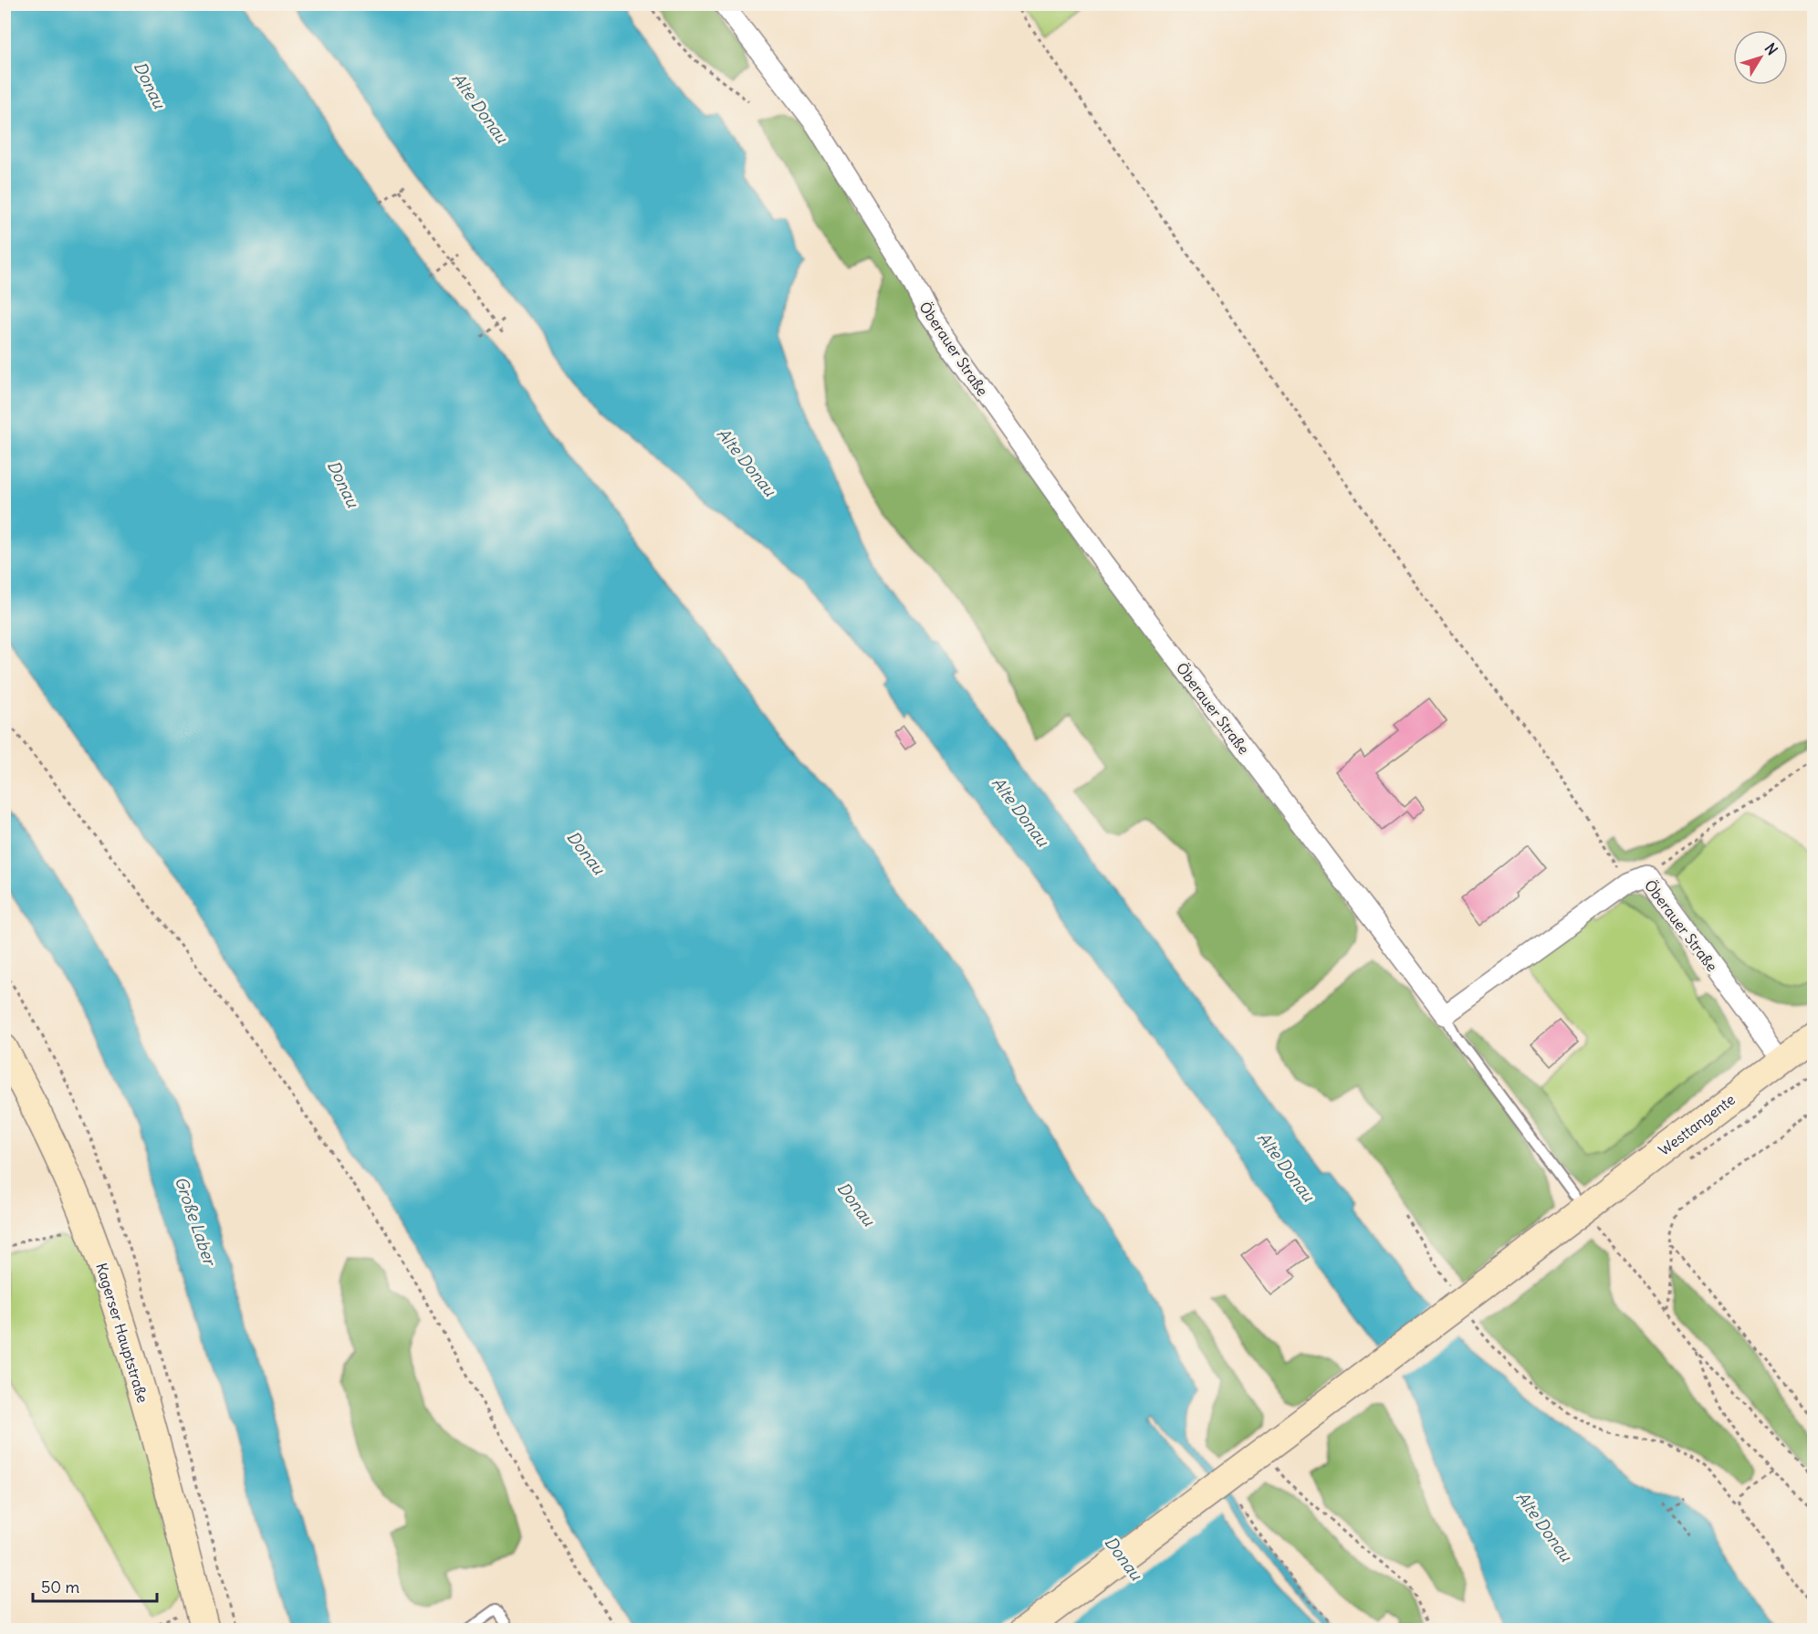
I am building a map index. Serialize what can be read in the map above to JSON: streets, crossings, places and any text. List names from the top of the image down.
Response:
{
  "streets": {
    "main road": ["Westtangente", "Kagerser Hauptstraße"],
    "street": ["Öberauer Straße"]
  },
  "crossings": [
    ["Öberauer Straße", "Westtangente"]
  ],
  "water": ["Donau", "Alte Donau", "Große Laber"],
  "scale_bar": "50 m",
  "north": "top right"
}
